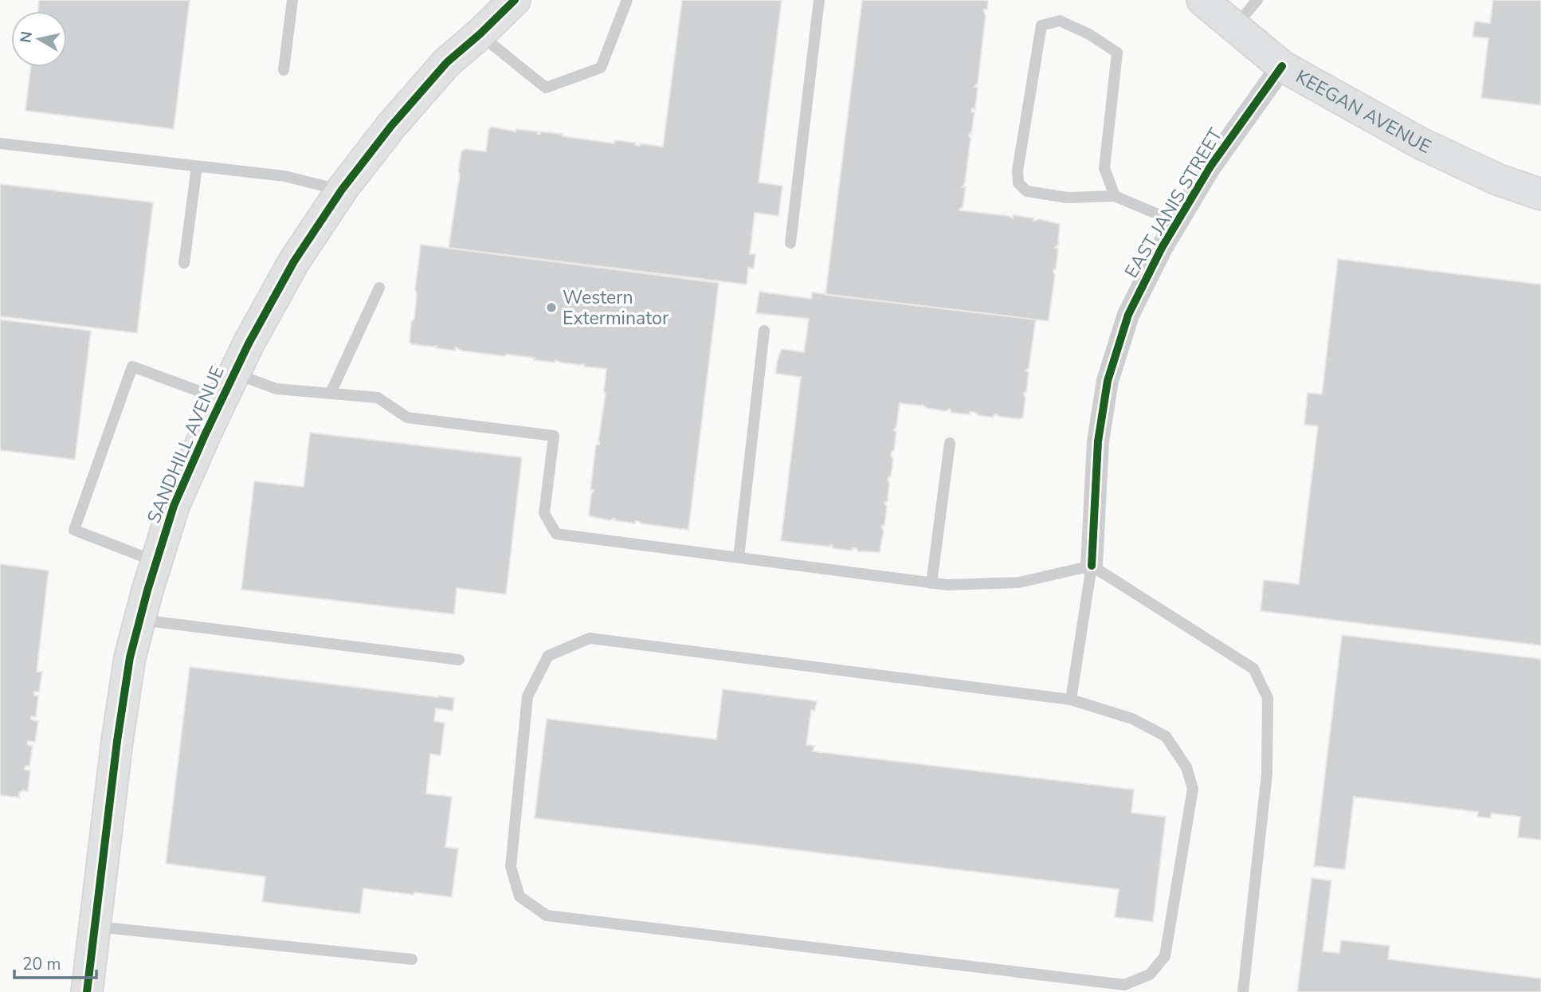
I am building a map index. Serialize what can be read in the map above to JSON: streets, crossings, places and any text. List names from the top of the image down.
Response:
{
  "streets": {
    "street": ["KEEGAN AVENUE", "EAST JANIS STREET", "SANDHILL AVENUE"]
  },
  "crossings": [
    ["KEEGAN AVENUE", "EAST JANIS STREET"]
  ],
  "places": ["Western Exterminator"],
  "scale_bar": "20 m",
  "north": "left"
}
